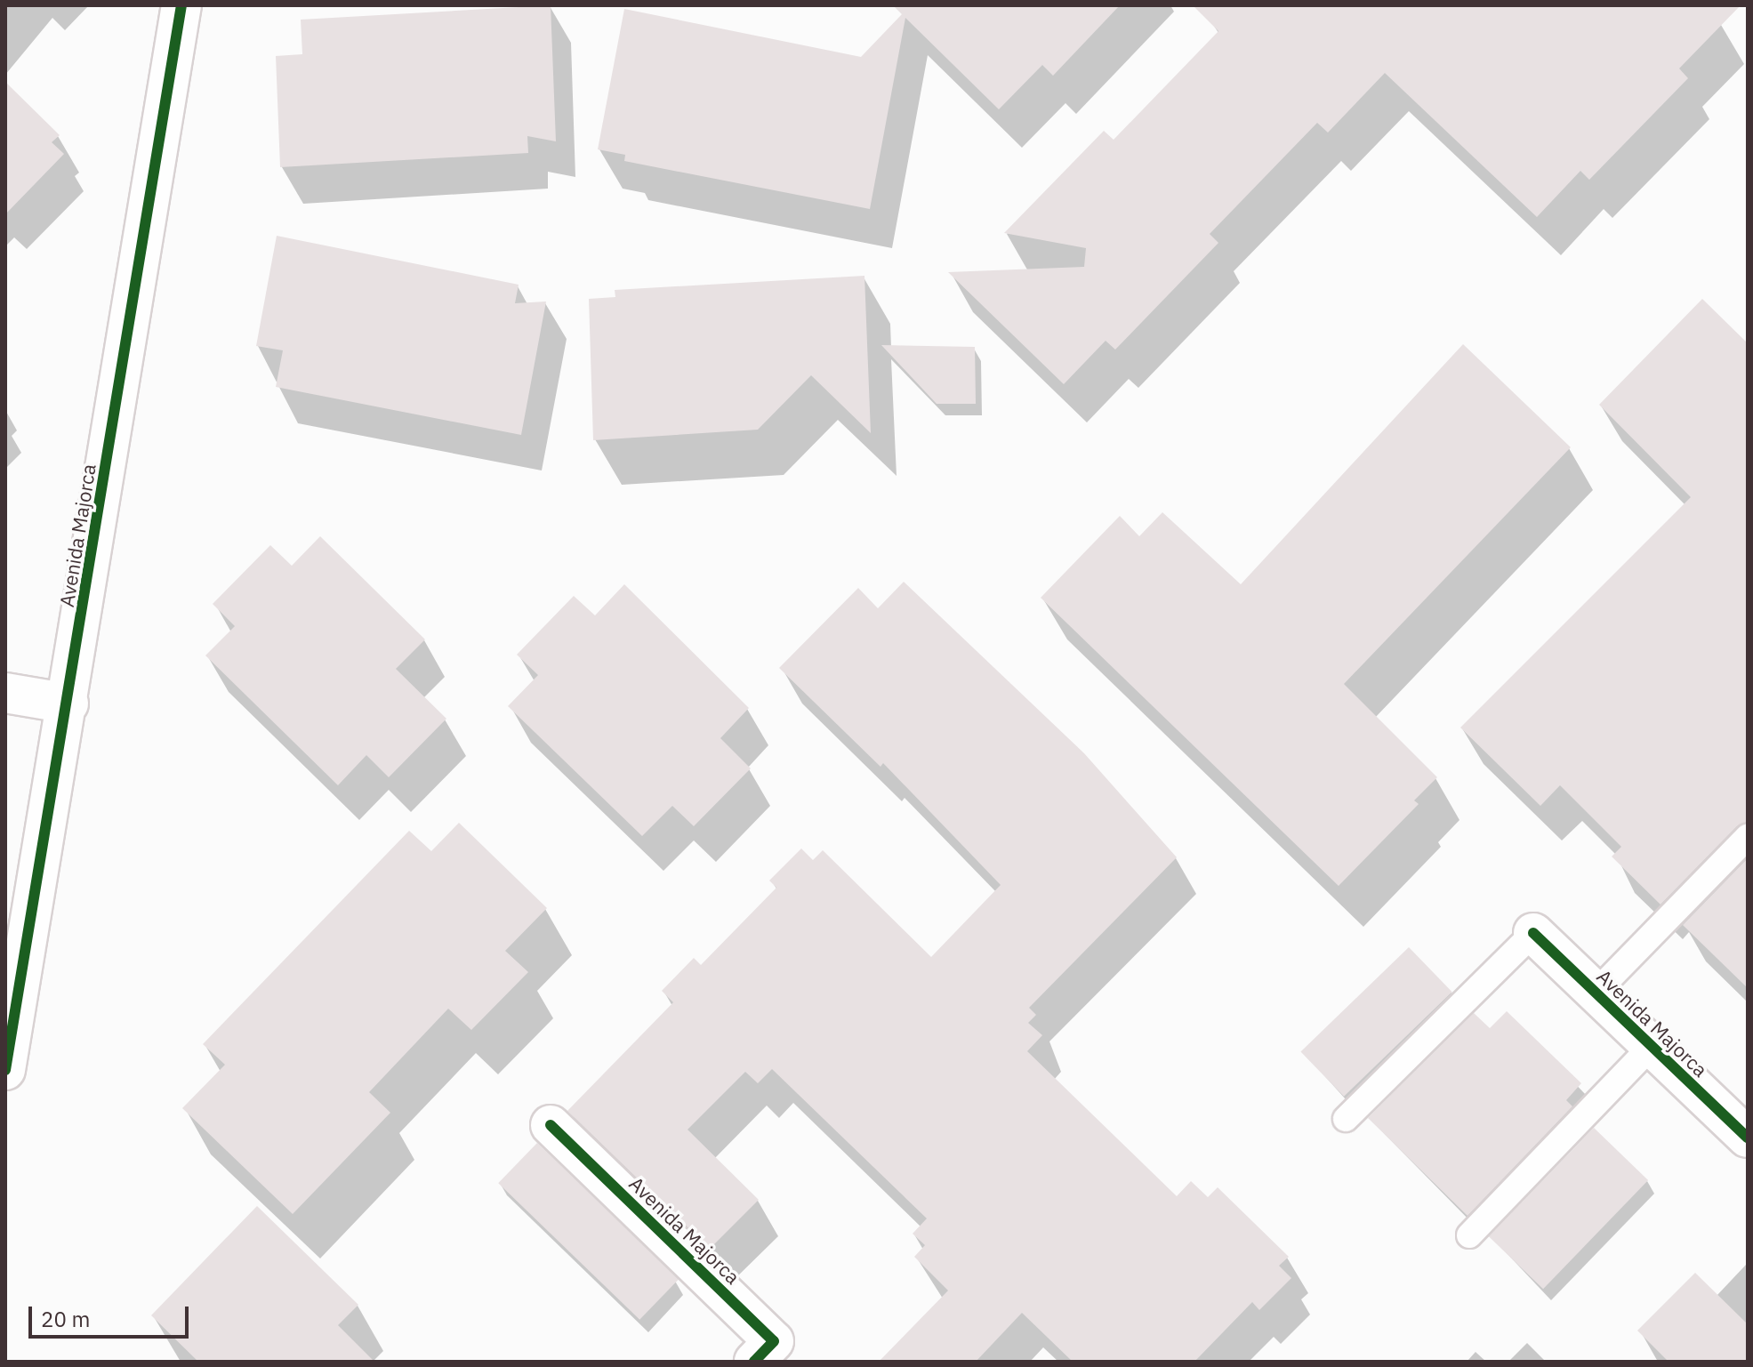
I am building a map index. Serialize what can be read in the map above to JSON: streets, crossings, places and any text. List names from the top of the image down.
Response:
{
  "streets": {
    "street": ["Avenida Majorca"]
  },
  "scale_bar": "20 m"
}
